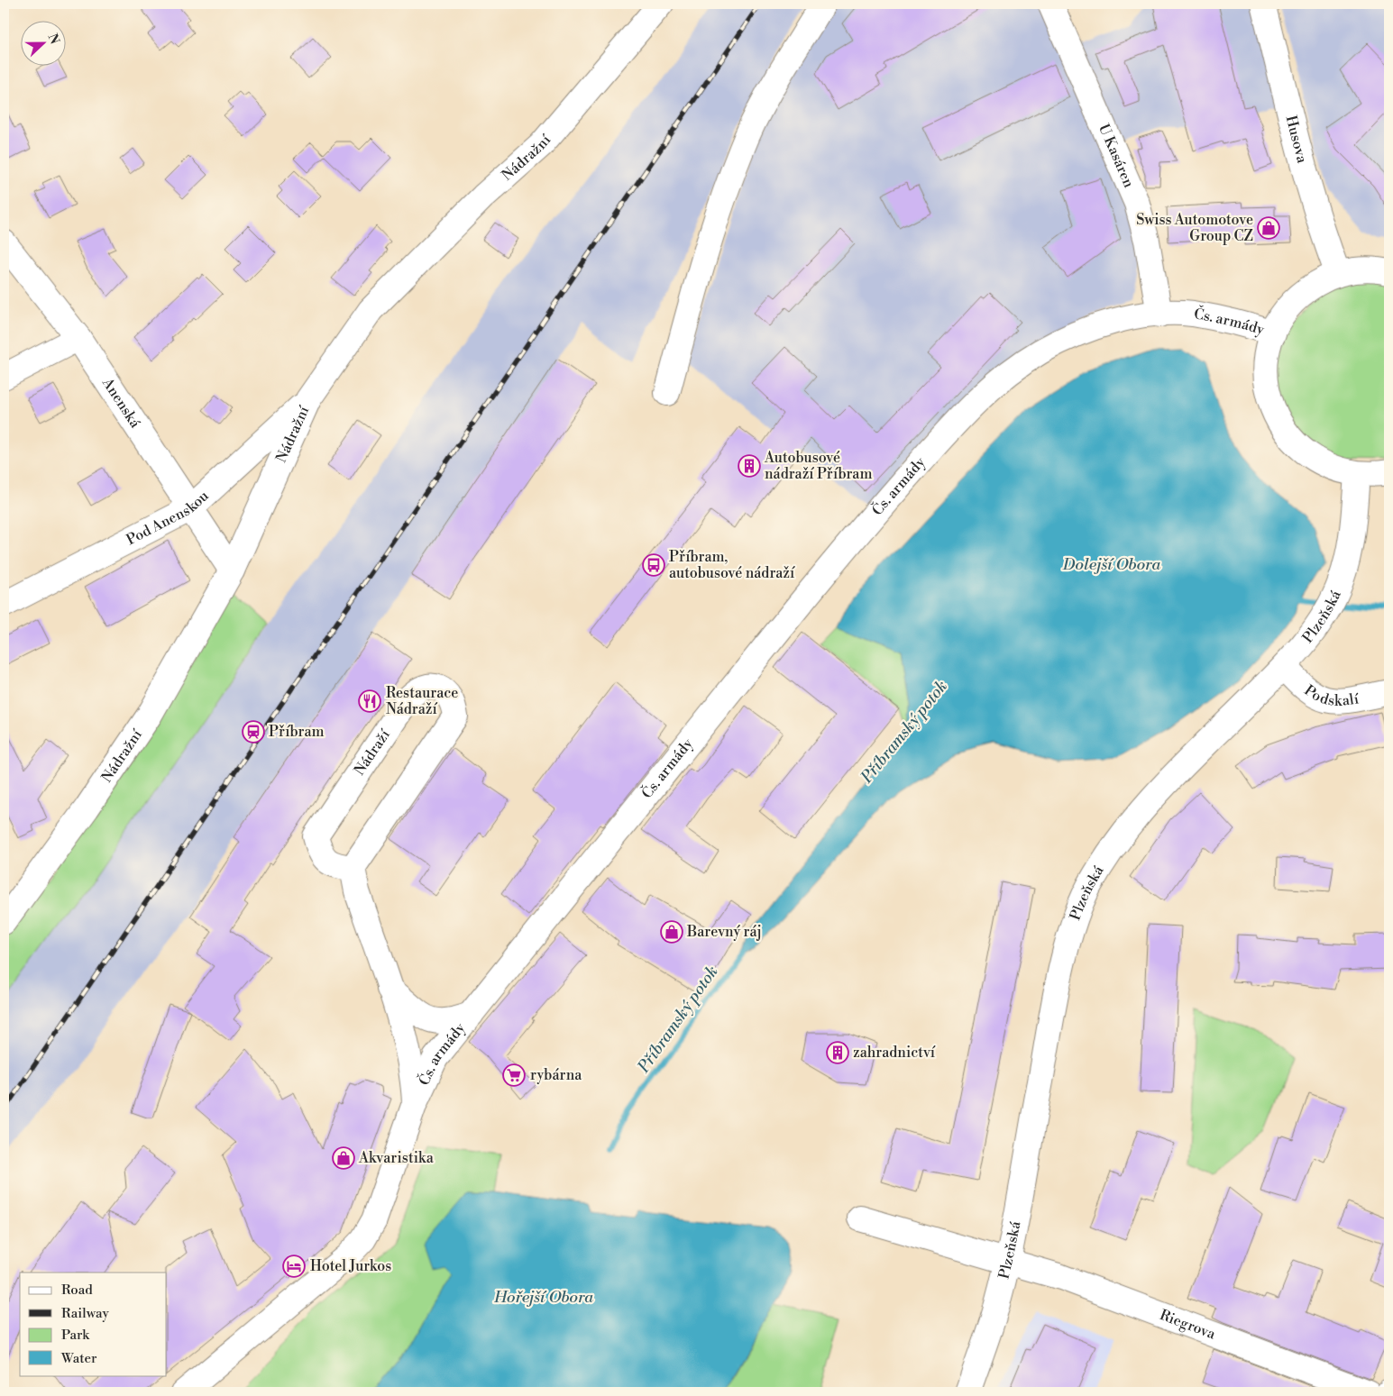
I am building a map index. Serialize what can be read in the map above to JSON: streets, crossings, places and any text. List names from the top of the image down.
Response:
{
  "streets": {
    "street": [
      "Husova",
      "U Kasáren",
      "Nádražní",
      "Čs. armády",
      "Anenská",
      "Pod Anenskou",
      "Plzeňská",
      "Podskalí",
      "Nádraží",
      "Riegrova"
    ]
  },
  "crossings": [
    ["U Kasáren", "Čs. armády"],
    ["Nádražní", "Anenská"],
    ["Nádražní", "Pod Anenskou"],
    ["Anenská", "Pod Anenskou"],
    ["Plzeňská", "Podskalí"],
    ["Plzeňská", "Riegrova"]
  ],
  "water": ["Dolejší Obora", "Příbramský potok", "Hořejší Obora"],
  "places": {
    "shop": ["Swiss Automotove Group CZ", "Barevný ráj", "Akvaristika"],
    "building": ["Autobusové nádraží Příbram", "zahradnictví"],
    "bus stop": ["Příbram, autobusové nádraží"],
    "restaurant": ["Restaurace Nádraží"],
    "station": ["Příbram"],
    "supermarket": ["rybárna"],
    "hotel": ["Hotel Jurkos"]
  },
  "legend": [
    "Road",
    "Railway",
    "Park",
    "Water"
  ],
  "north": "right"
}
